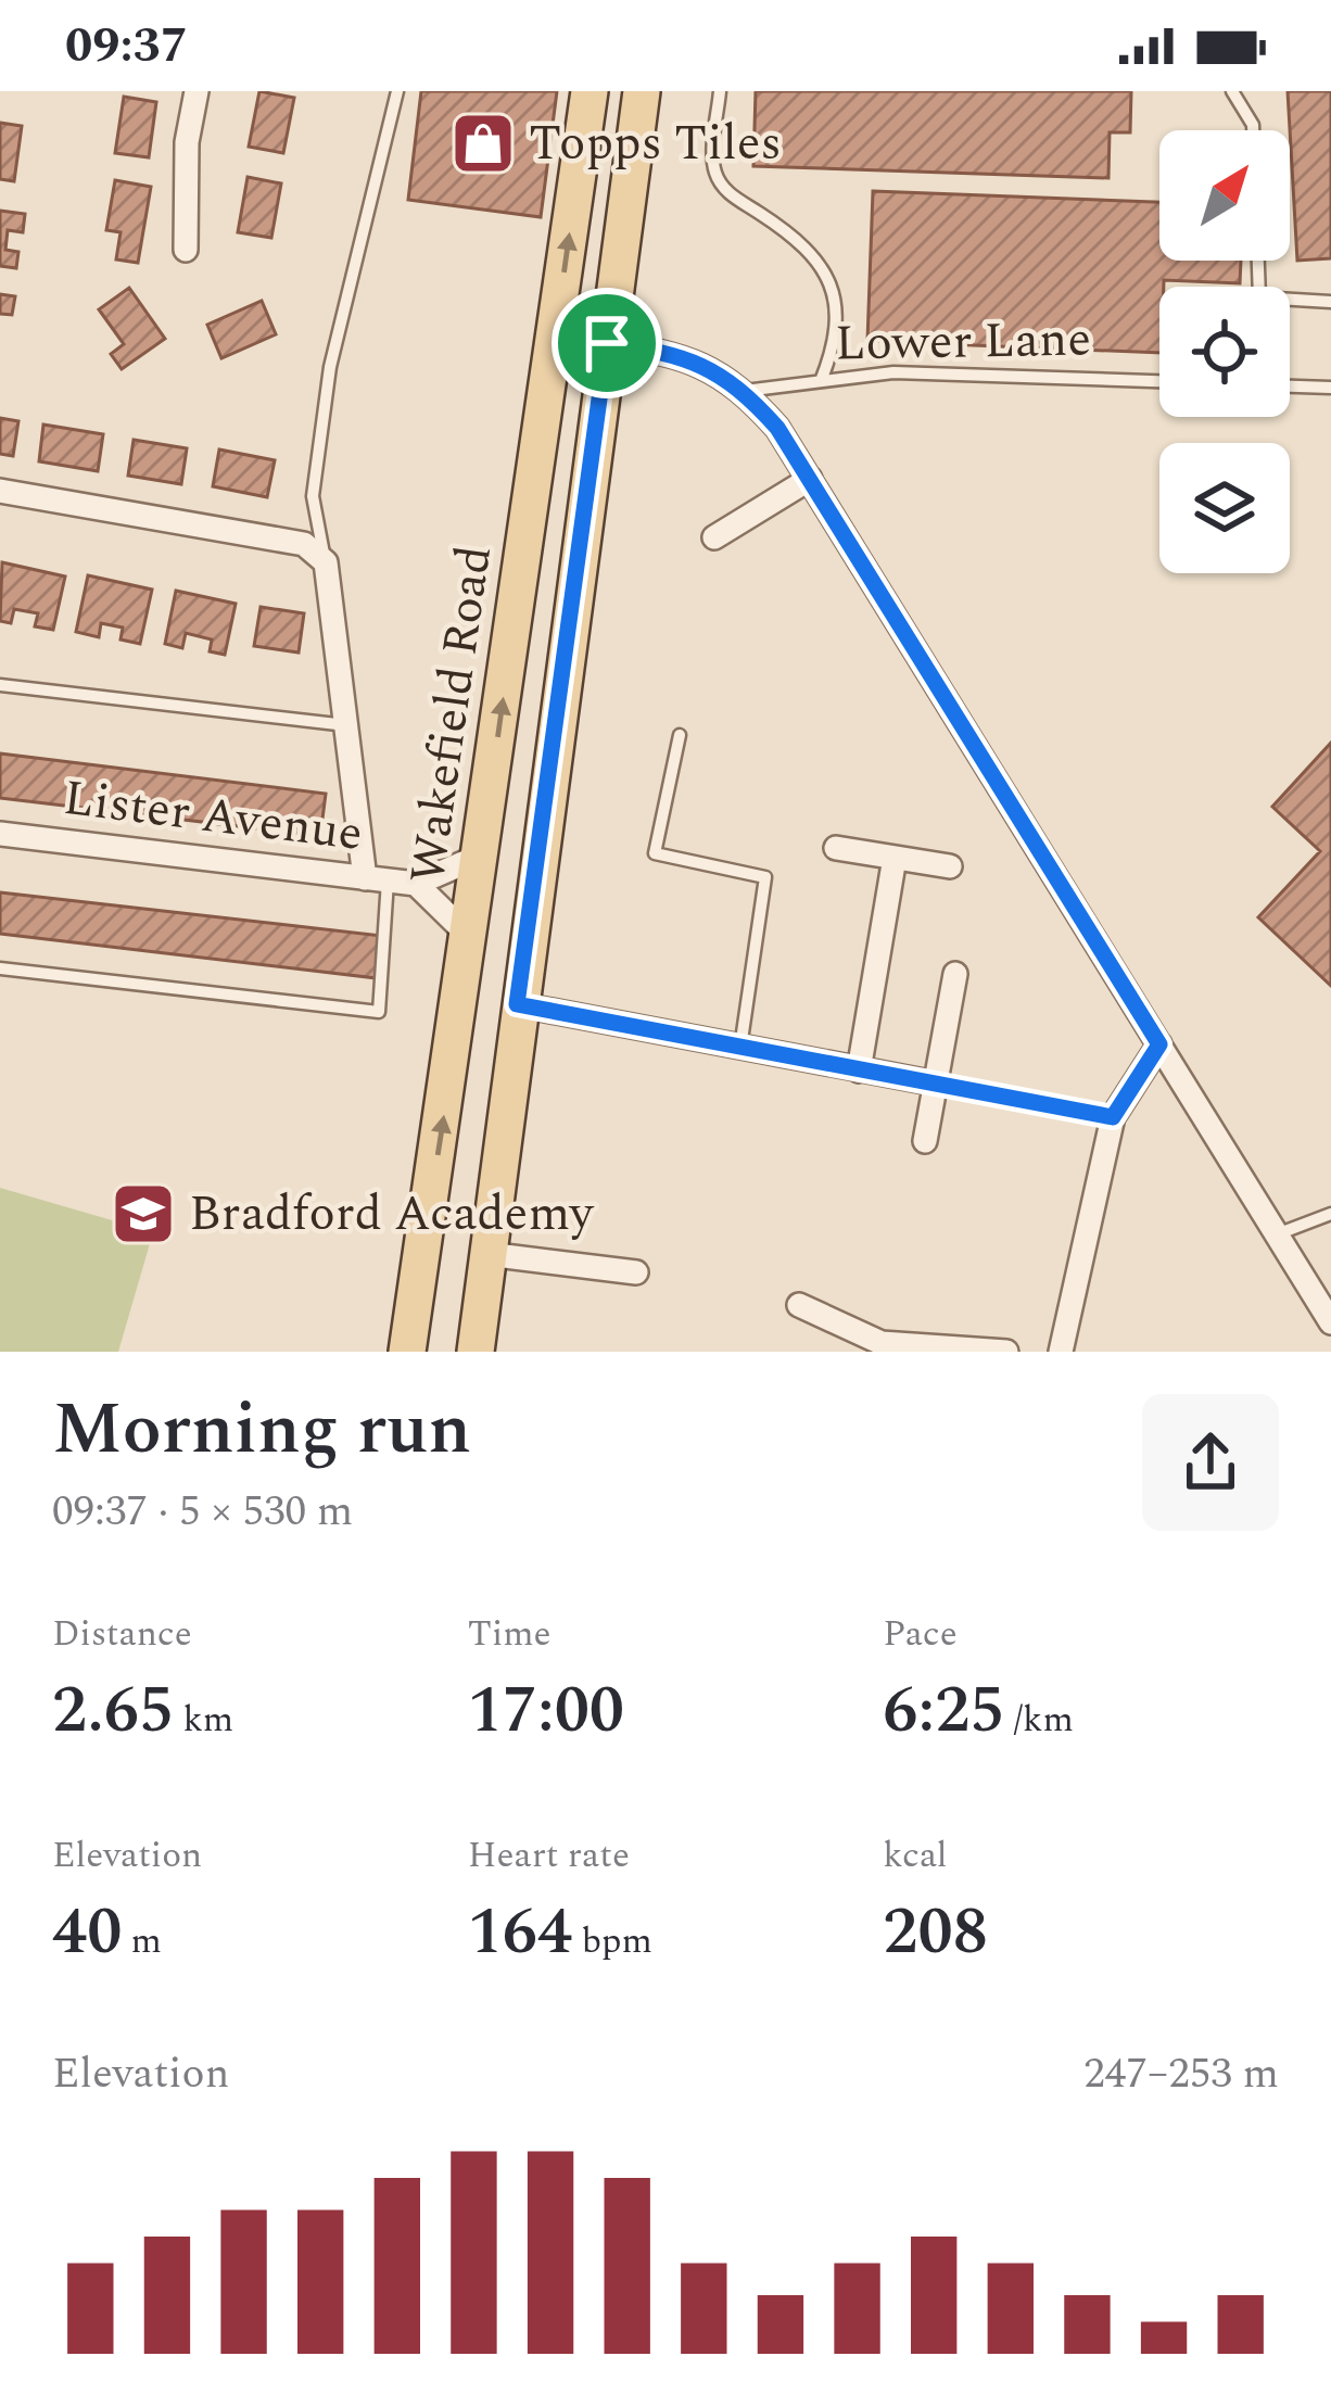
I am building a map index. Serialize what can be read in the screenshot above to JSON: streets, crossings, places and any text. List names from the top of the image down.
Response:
{
  "streets": {
    "main road": ["Wakefield Road"],
    "street": ["Lister Avenue"],
    "lane": ["Lower Lane"]
  },
  "crossings": [
    ["Wakefield Road", "Lister Avenue"]
  ],
  "places": {
    "shop": ["Topps Tiles"],
    "school or university": ["Bradford Academy"]
  },
  "north": "top right",
  "page": {
    "status": "09:37",
    "heading": ["Morning run", "09:37 · 5 × 530 m"],
    "stats": [
      ["Distance", "2.65 km"],
      ["Time", "17:00"],
      ["Pace", "6:25 /km"],
      ["Elevation", "40 m"],
      ["Heart rate", "164 bpm"],
      ["kcal", "208"]
    ],
    "chart": ["Elevation", "247–253 m"]
  }
}
